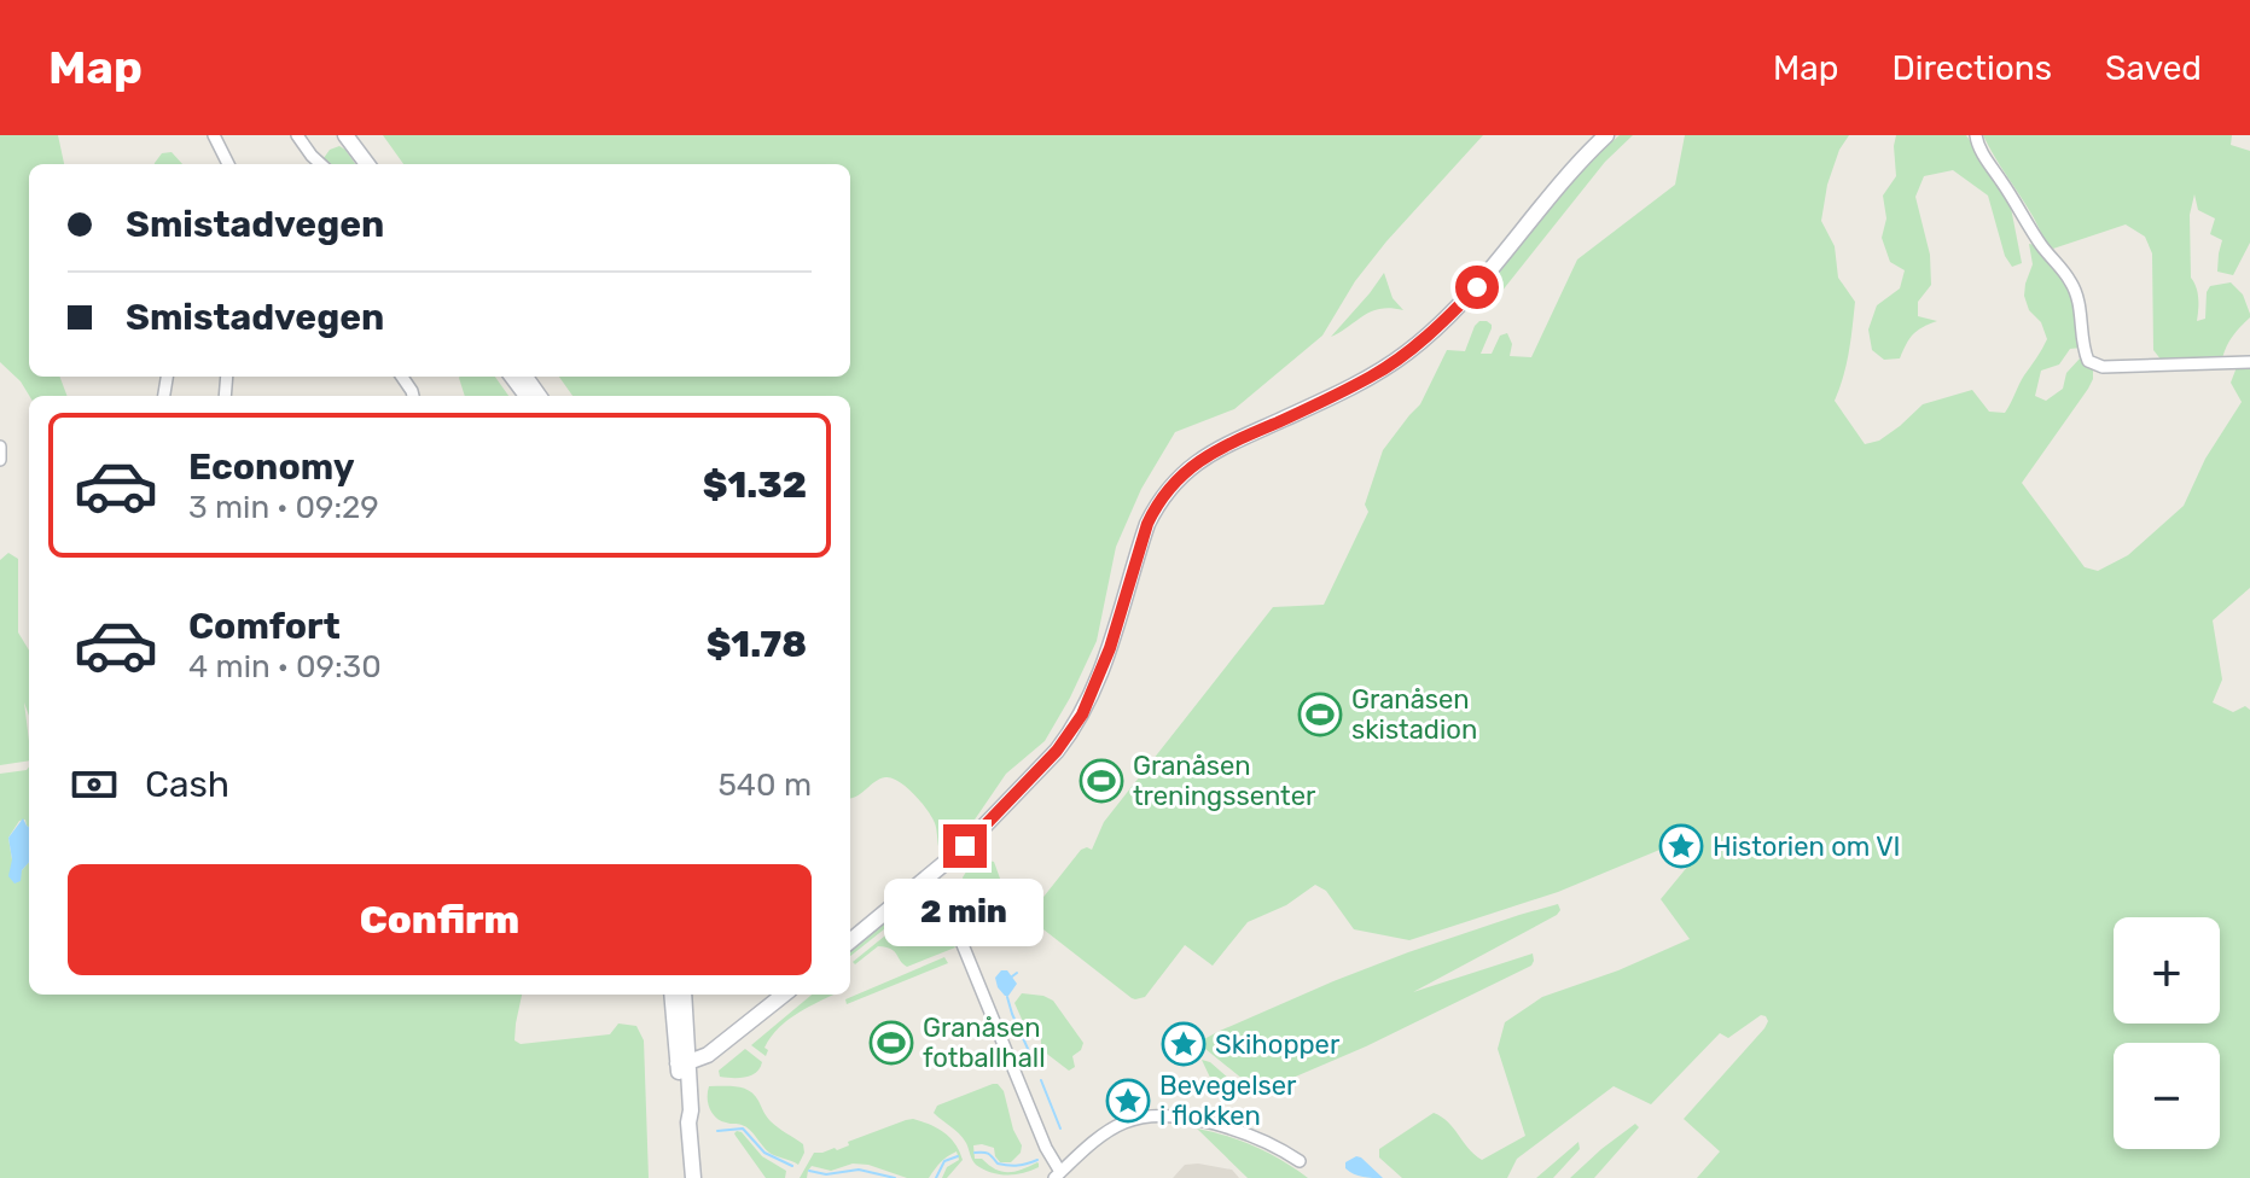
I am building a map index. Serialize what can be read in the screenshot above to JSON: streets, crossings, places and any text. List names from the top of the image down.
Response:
{
  "places": {
    "sports": ["Granåsen skistadion", "Granåsen treningssenter", "Granåsen fotballhall"],
    "place": ["Historien om VI", "Skihopper", "Bevegelser i flokken"]
  },
  "page": {
    "header": "Map",
    "nav": ["Map", "Directions", "Saved"],
    "banner": ["Smistadvegen", "Smistadvegen"],
    "list": [
      {
        "name": "Economy",
        "note": "3 min · 09:29",
        "value": "$1.32"
      },
      {
        "name": "Comfort",
        "note": "4 min · 09:30",
        "value": "$1.78"
      }
    ],
    "pay": ["Cash", "540 m"],
    "buttons": "Confirm",
    "bubble": "2 min",
    "map_buttons": ["+", "−"]
  }
}
